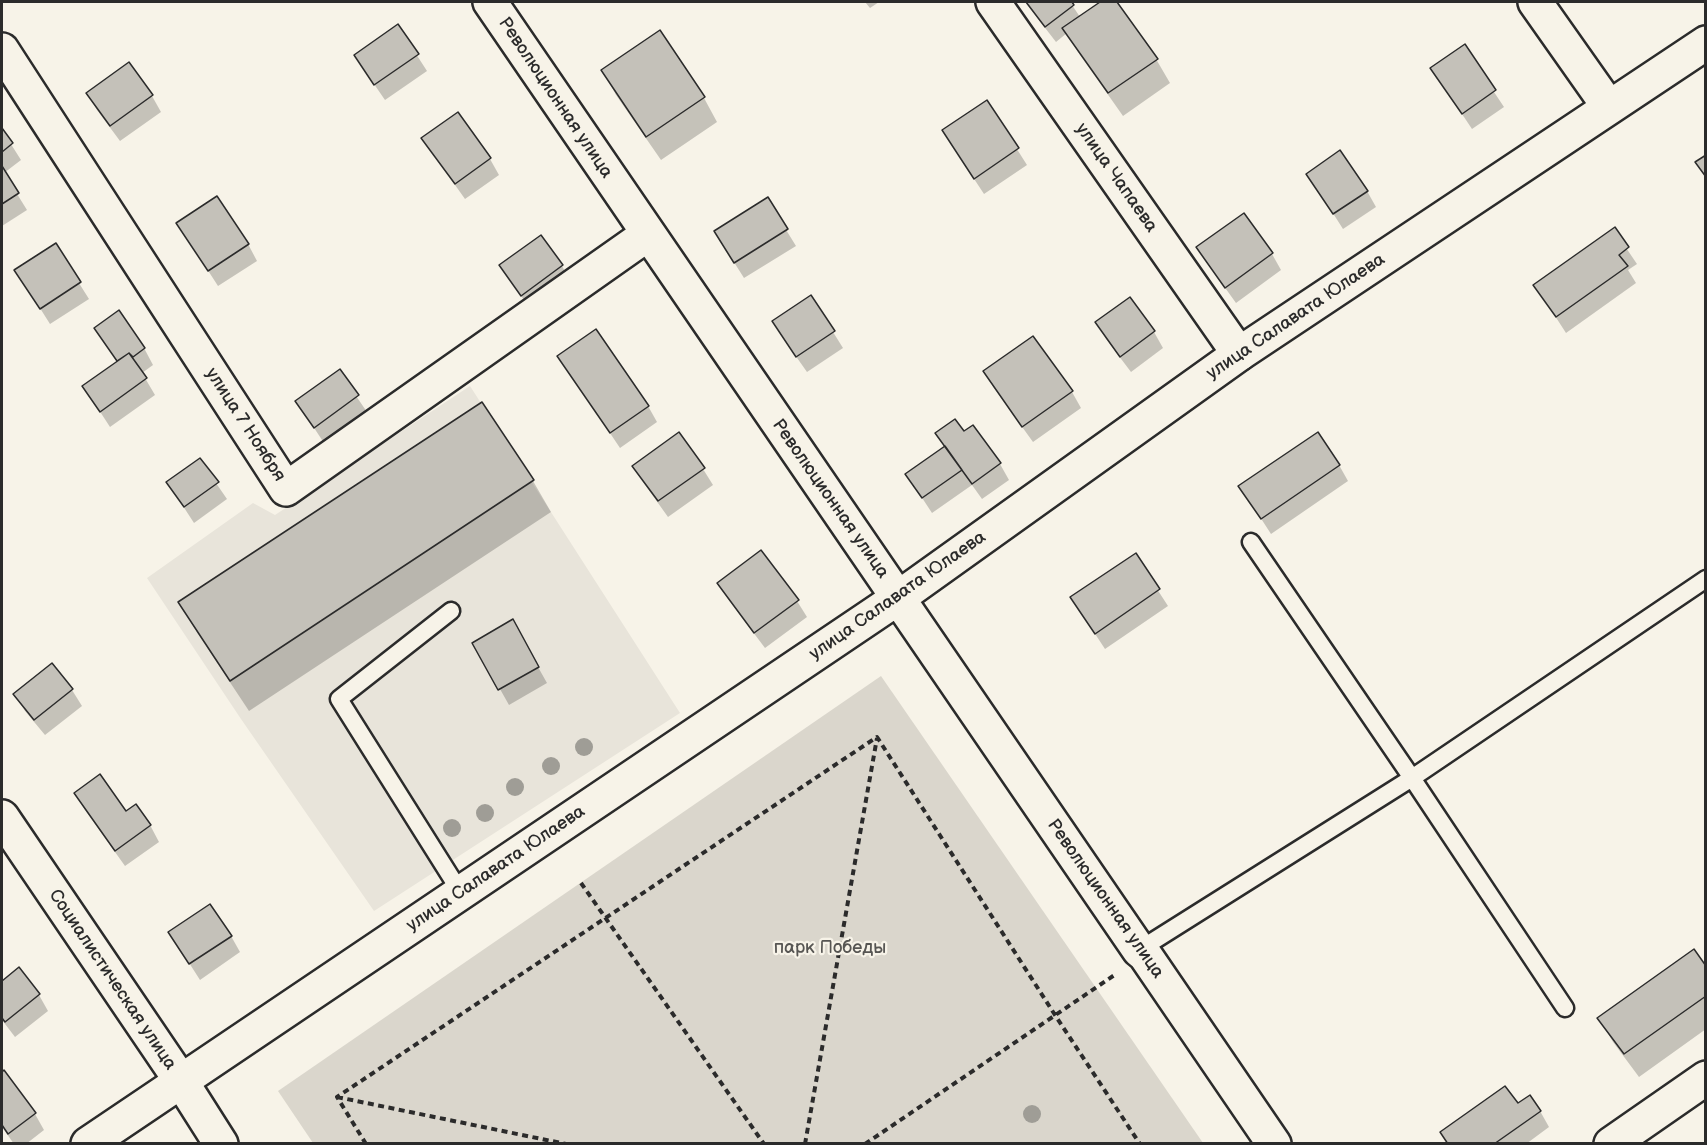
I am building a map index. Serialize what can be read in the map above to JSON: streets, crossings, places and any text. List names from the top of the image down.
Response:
{
  "streets": {
    "street": [
      "Революционная улица",
      "улица Чапаева",
      "улица Салавата Юлаева",
      "улица 7 Ноября",
      "Социалистическая улица"
    ]
  },
  "crossings": [
    ["Революционная улица", "улица Салавата Юлаева"],
    ["Революционная улица", "улица 7 Ноября"],
    ["улица Чапаева", "улица Салавата Юлаева"],
    ["улица Салавата Юлаева", "Социалистическая улица"]
  ],
  "parks": ["парк Победы"]
}
